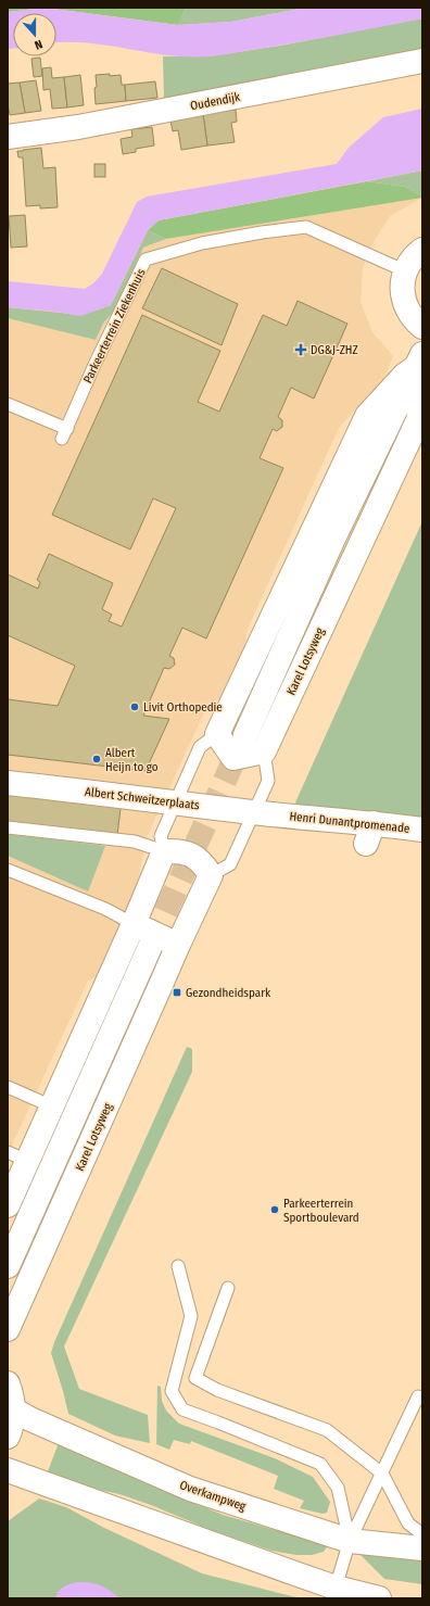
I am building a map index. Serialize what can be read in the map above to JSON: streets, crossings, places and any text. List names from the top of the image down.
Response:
{
  "streets": {
    "street": [
      "Oudendijk",
      "Karel Lotsyweg",
      "Albert Schweitzerplaats",
      "Henri Dunantpromenade",
      "Overkampweg"
    ],
    "lane": ["Parkeerterrein Ziekenhuis"]
  },
  "crossings": [
    ["Albert Schweitzerplaats", "Henri Dunantpromenade"]
  ],
  "places": {
    "health": ["DG&J-ZHZ"],
    "other": ["Livit Orthopedie", "Albert Heijn to go", "Parkeerterrein Sportboulevard"],
    "transit": ["Gezondheidspark"]
  },
  "north": "bottom"
}
